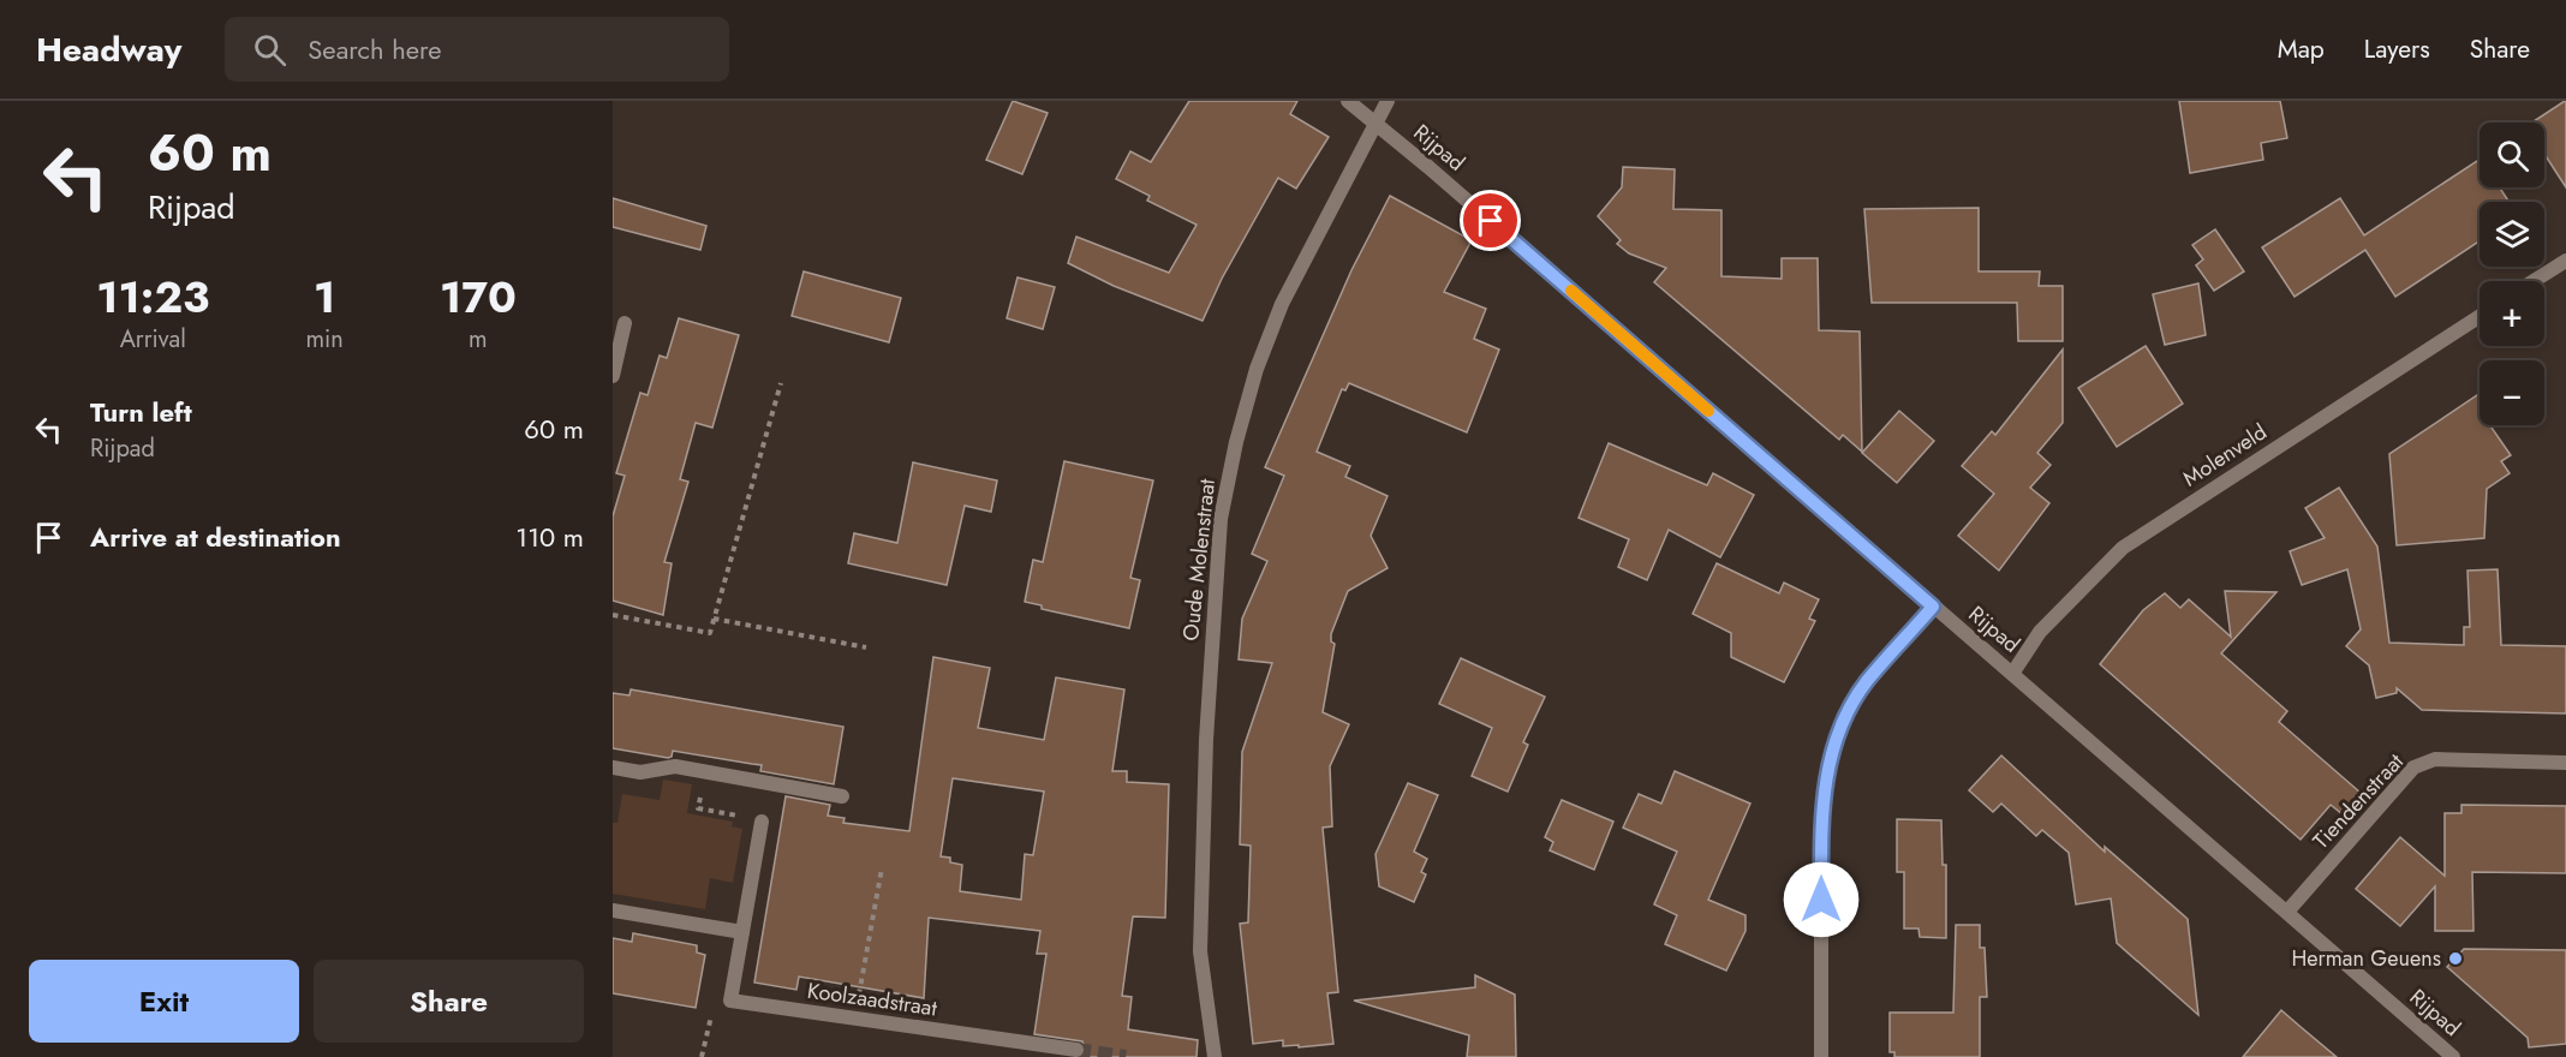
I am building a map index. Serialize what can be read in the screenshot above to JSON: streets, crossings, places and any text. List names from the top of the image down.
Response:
{
  "streets": {
    "street": [
      "Rijpad",
      "Molenveld",
      "Oude Molenstraat",
      "Tiendenstraat",
      "Koolzaadstraat"
    ]
  },
  "crossings": [
    ["Rijpad", "Molenveld"],
    ["Rijpad", "Oude Molenstraat"],
    ["Rijpad", "Tiendenstraat"]
  ],
  "places": ["Herman Geuens"],
  "page": {
    "header": "Headway",
    "search": "Search here",
    "nav": ["Map", "Layers", "Share"],
    "turn": ["60 m", "Rijpad"],
    "map_buttons": ["+", "−"],
    "eta": [
      "11:23",
      "Arrival",
      "1",
      "min",
      "170",
      "m"
    ],
    "list": [
      {
        "name": "Turn left",
        "note": "Rijpad",
        "value": "60 m"
      },
      {
        "name": "Arrive at destination",
        "value": "110 m"
      }
    ],
    "buttons": ["Exit", "Share"]
  }
}
